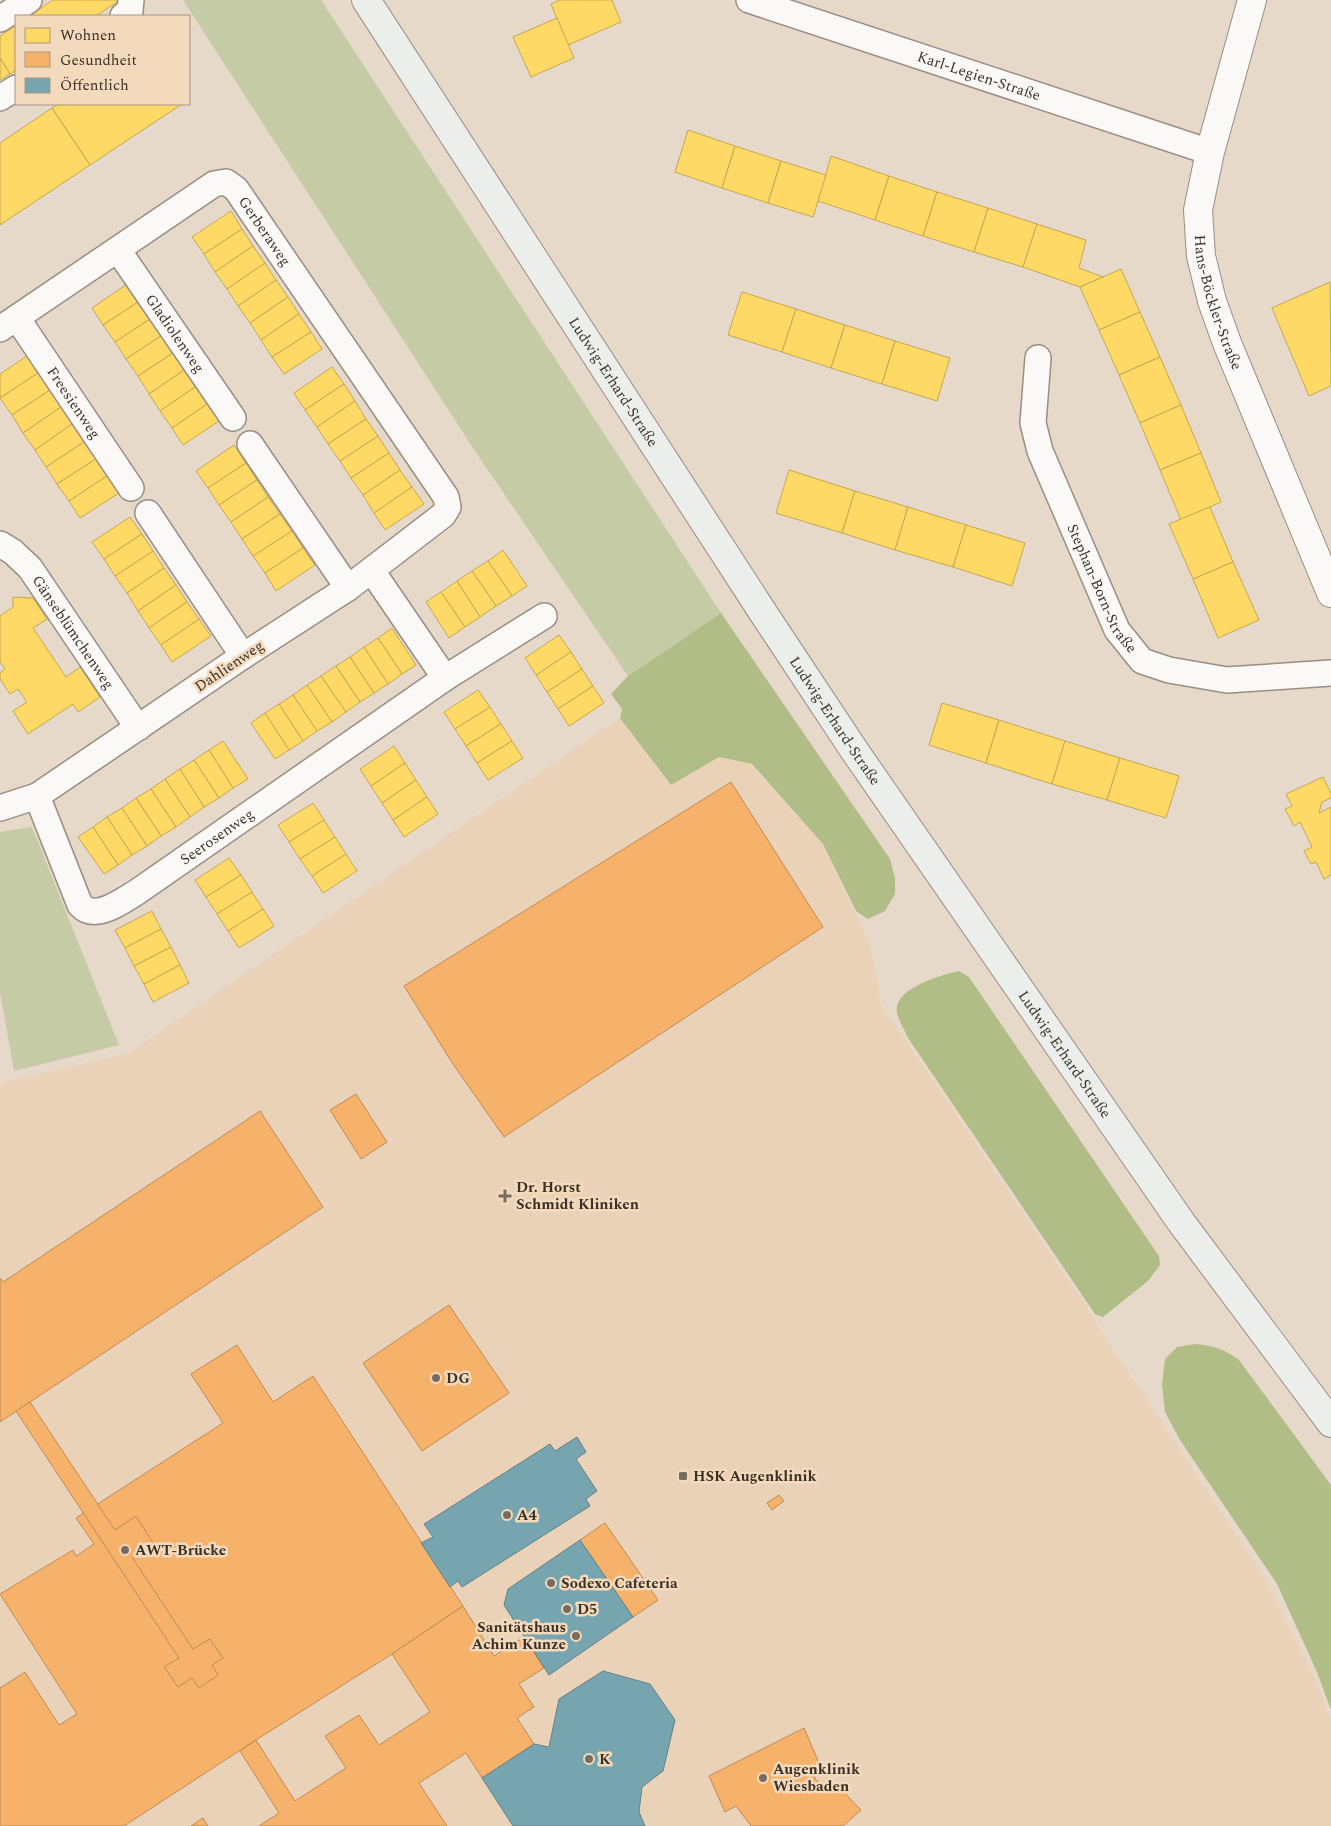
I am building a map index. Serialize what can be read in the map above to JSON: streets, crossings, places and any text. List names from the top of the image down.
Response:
{
  "streets": {
    "main road": ["Ludwig-Erhard-Straße"],
    "street": [
      "Karl-Legien-Straße",
      "Gerberaweg",
      "Hans-Böckler-Straße",
      "Gladiolenweg",
      "Freesienweg",
      "Stephan-Born-Straße",
      "Gänseblümchenweg",
      "Dahlienweg",
      "Seerosenweg"
    ]
  },
  "crossings": [
    ["Karl-Legien-Straße", "Hans-Böckler-Straße"],
    ["Gerberaweg", "Gladiolenweg"],
    ["Gerberaweg", "Freesienweg"],
    ["Gerberaweg", "Dahlienweg"],
    ["Gänseblümchenweg", "Dahlienweg"],
    ["Dahlienweg", "Seerosenweg"]
  ],
  "places": {
    "health": ["Dr. Horst Schmidt Kliniken"],
    "other": [
      "DG",
      "A4",
      "AWT-Brücke",
      "Sodexo Cafeteria",
      "D5",
      "Sanitätshaus Achim Kunze",
      "K",
      "Augenklinik Wiesbaden"
    ],
    "transit": ["HSK Augenklinik"]
  },
  "legend": ["Wohnen", "Gesundheit", "Öffentlich"]
}
